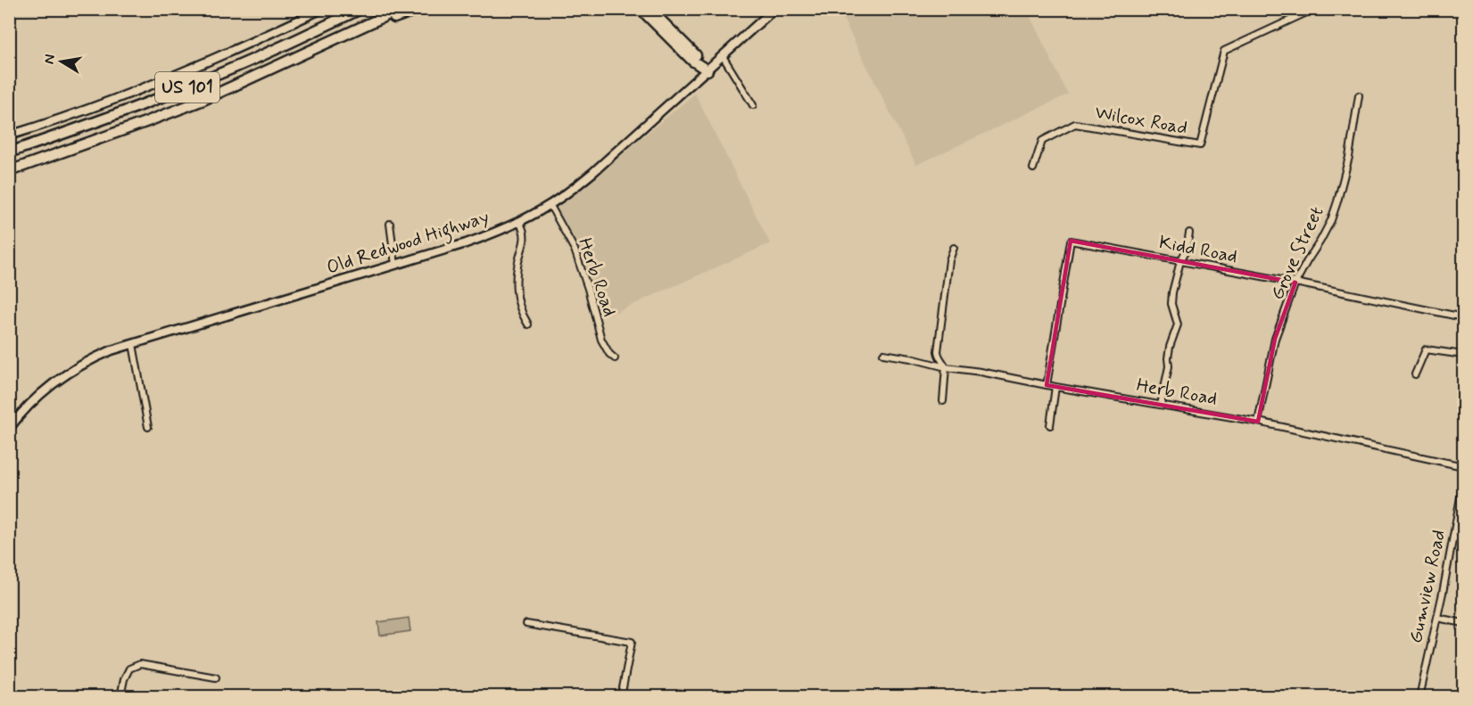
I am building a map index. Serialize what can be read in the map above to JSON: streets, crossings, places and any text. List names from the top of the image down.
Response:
{
  "streets": {
    "highway": ["US 101"],
    "main road": ["Old Redwood Highway"],
    "street": [
      "Wilcox Road",
      "Kidd Road",
      "Grove Street",
      "Herb Road",
      "Gumview Road"
    ]
  },
  "crossings": [
    ["Old Redwood Highway", "Herb Road"],
    ["Kidd Road", "Grove Street"],
    ["Kidd Road", "Herb Road"],
    ["Grove Street", "Herb Road"]
  ],
  "north": "left"
}
